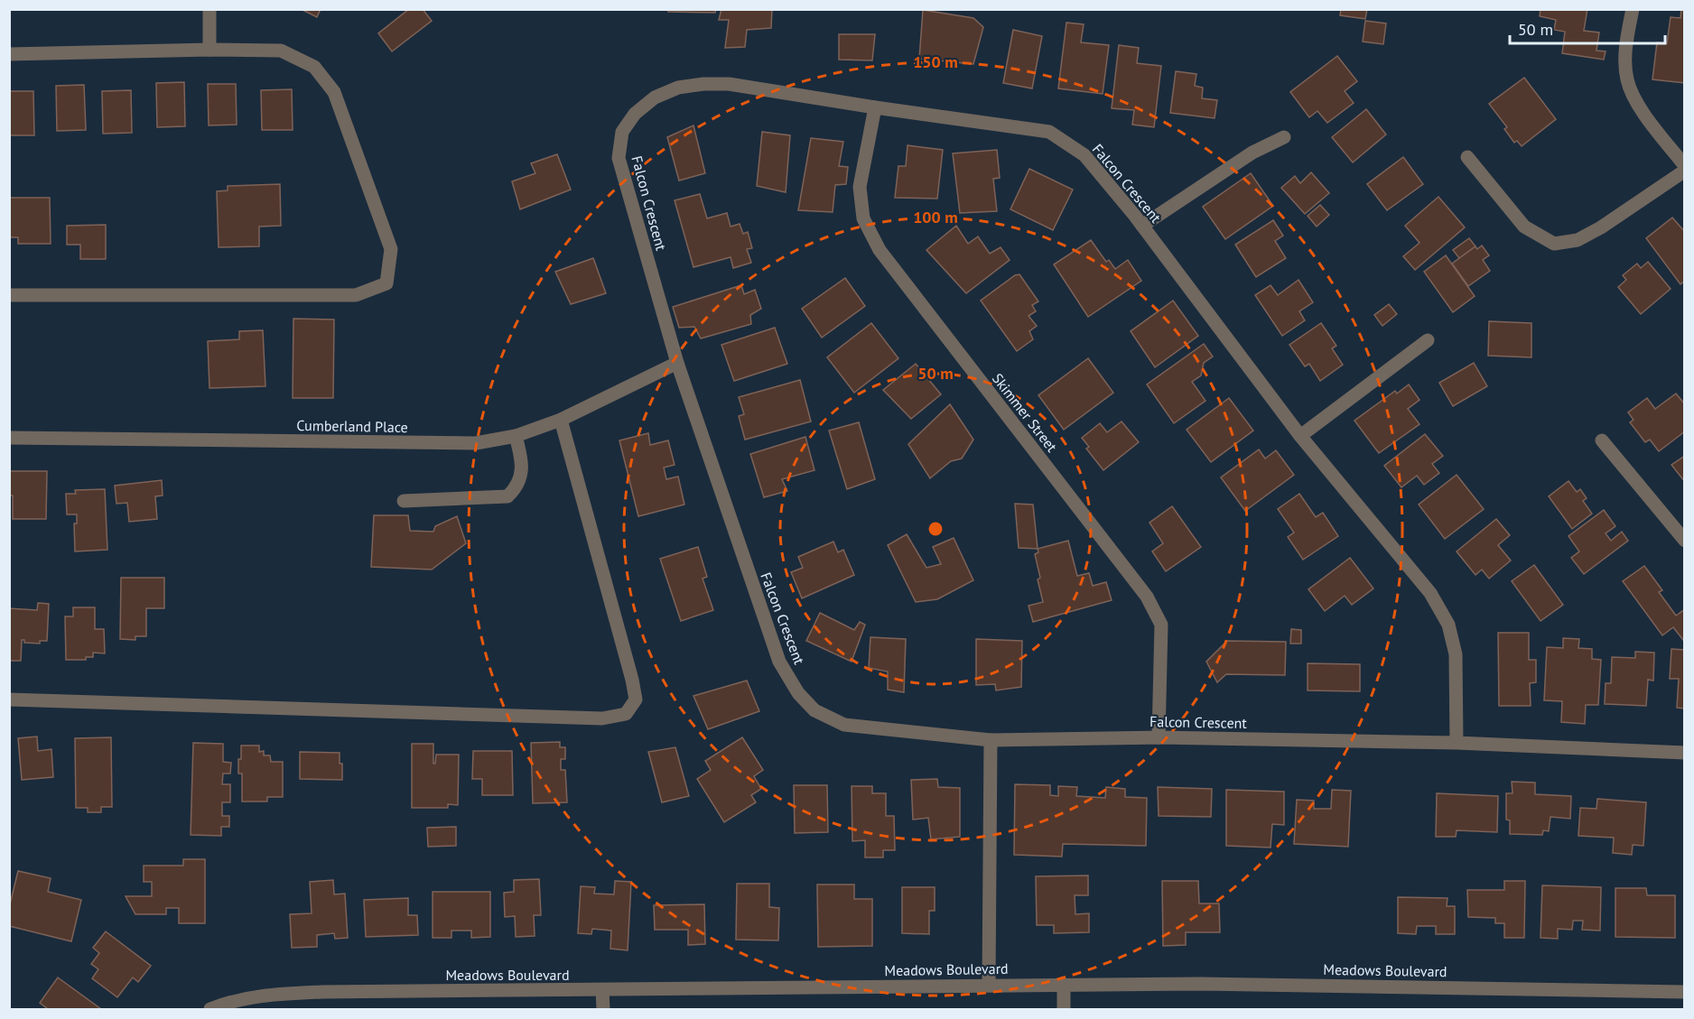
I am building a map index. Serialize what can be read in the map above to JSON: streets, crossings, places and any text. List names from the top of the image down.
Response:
{
  "streets": {
    "street": [
      "Falcon Crescent",
      "Skimmer Street",
      "Cumberland Place",
      "Meadows Boulevard"
    ]
  },
  "crossings": [
    ["Falcon Crescent", "Skimmer Street"],
    ["Falcon Crescent", "Cumberland Place"]
  ],
  "scale_bar": "50 m",
  "rings": ["150 m", "100 m", "50 m"]
}
